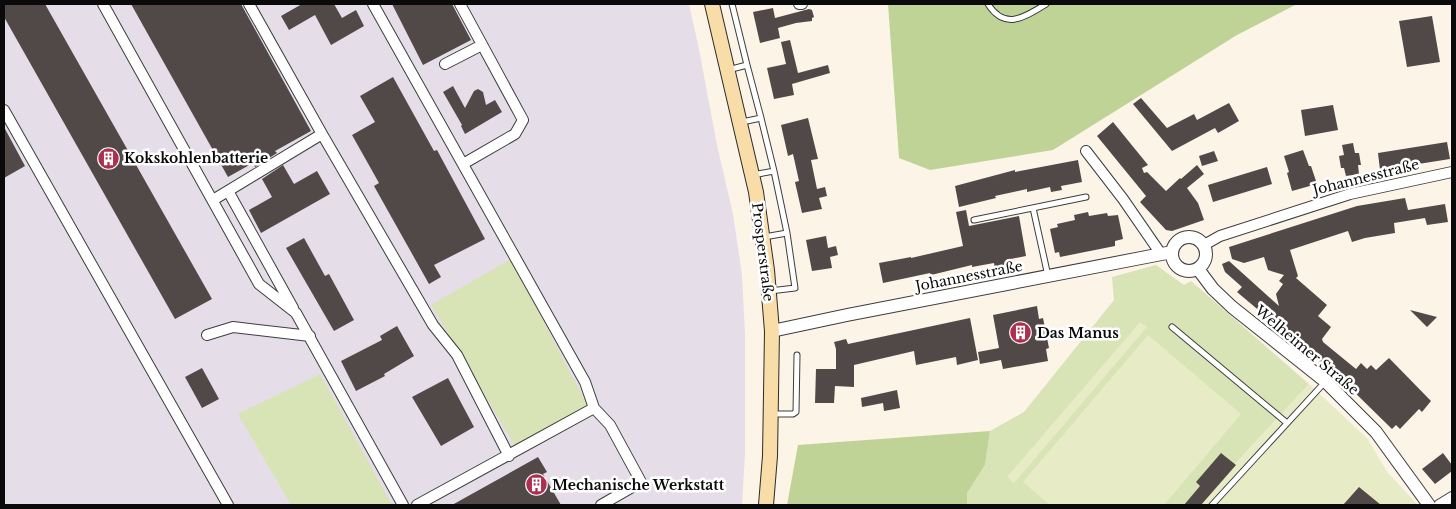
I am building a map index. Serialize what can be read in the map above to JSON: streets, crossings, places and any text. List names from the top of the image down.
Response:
{
  "streets": {
    "main road": ["Prosperstraße"],
    "street": ["Johannesstraße", "Welheimer Straße"]
  },
  "crossings": [
    ["Johannesstraße", "Prosperstraße"],
    ["Johannesstraße", "Welheimer Straße"]
  ],
  "places": {
    "building": ["Kokskohlenbatterie", "Das Manus", "Mechanische Werkstatt"]
  }
}
